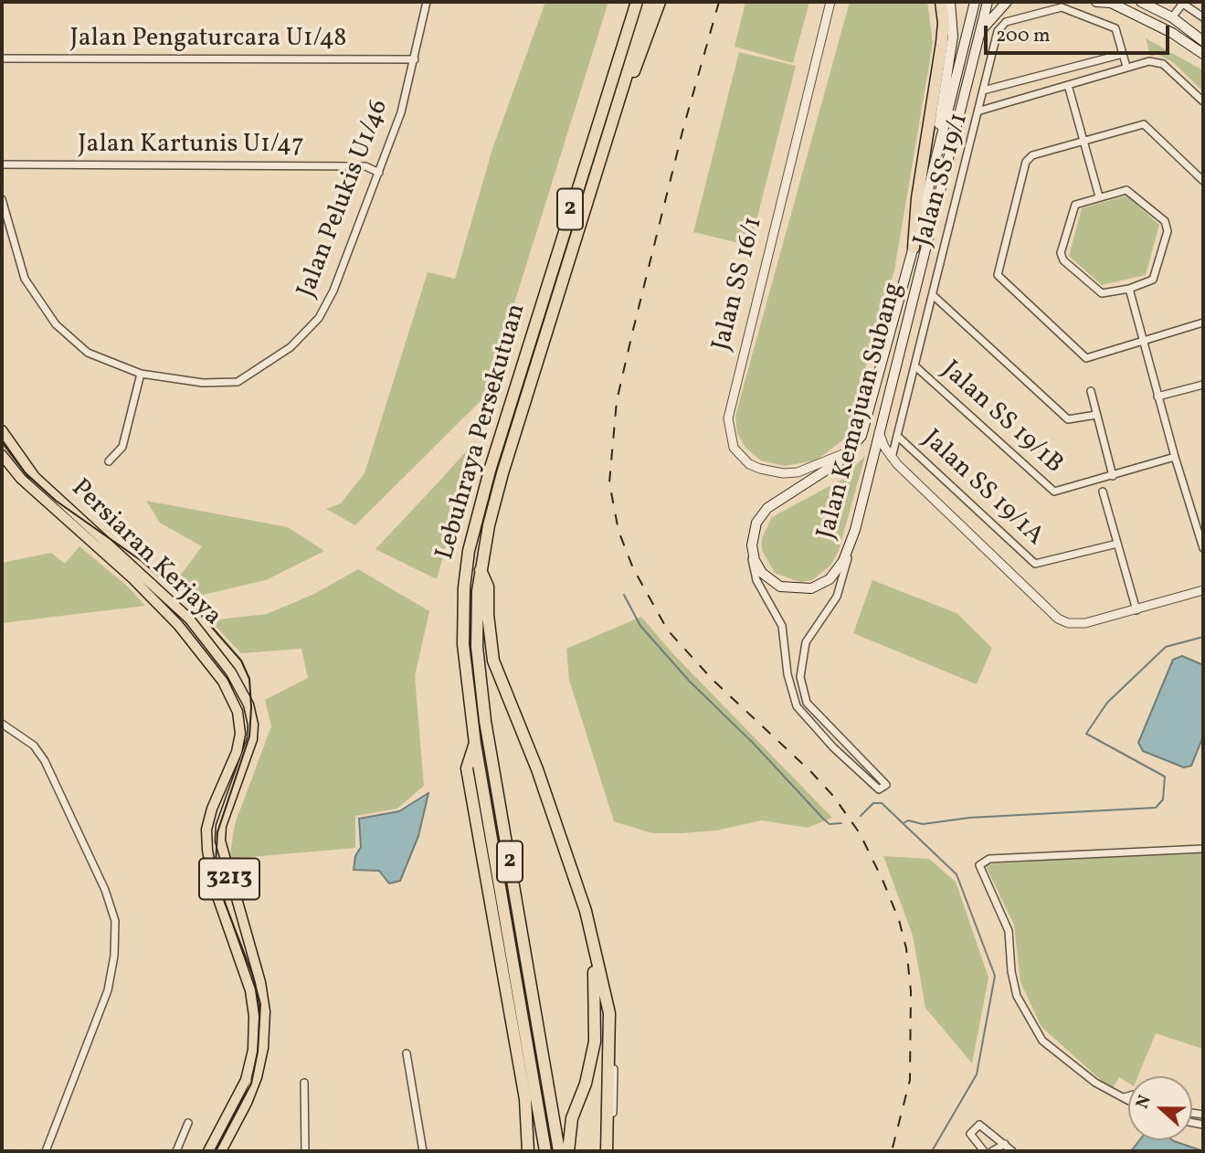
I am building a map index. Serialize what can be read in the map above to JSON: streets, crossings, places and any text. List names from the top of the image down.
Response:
{
  "streets": {
    "highway": ["2", "Lebuhraya Persekutuan"],
    "main road": ["Jalan Kemajuan Subang", "Persiaran Kerjaya", "3213"],
    "street": [
      "Jalan Pengaturcara U1/48",
      "Jalan Kartunis U1/47",
      "Jalan SS 19/1",
      "Jalan Pelukis U1/46",
      "Jalan SS 16/1",
      "Jalan SS 19/1B",
      "Jalan SS 19/1A"
    ]
  },
  "crossings": [
    ["Jalan Pengaturcara U1/48", "Jalan Pelukis U1/46"],
    ["Jalan Kartunis U1/47", "Jalan Pelukis U1/46"],
    ["Jalan SS 19/1", "Jalan SS 19/1B"],
    ["Jalan SS 19/1", "Jalan SS 19/1A"],
    ["Jalan SS 16/1", "Jalan Kemajuan Subang"]
  ],
  "scale_bar": "200 m",
  "north": "left"
}
